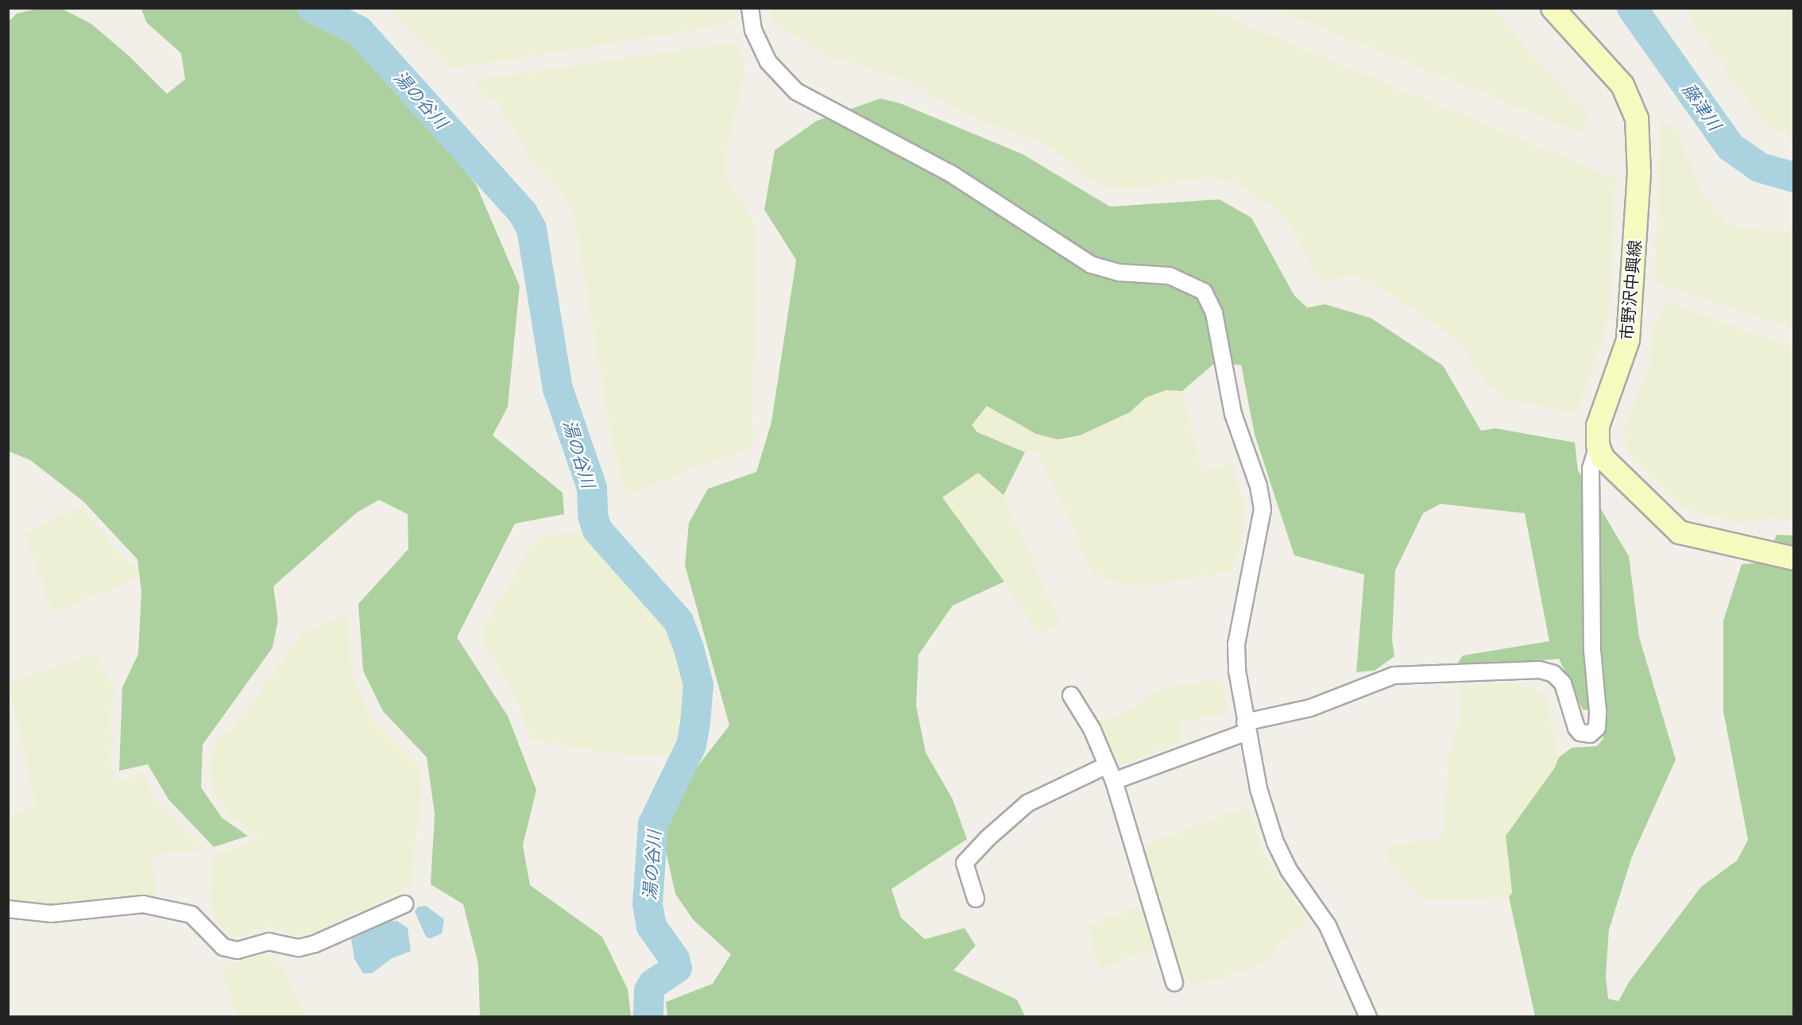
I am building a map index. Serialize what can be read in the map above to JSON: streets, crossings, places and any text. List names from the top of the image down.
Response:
{
  "streets": {
    "main road": ["市野沢中興線"]
  },
  "water": ["湯の谷川", "藤津川"]
}
